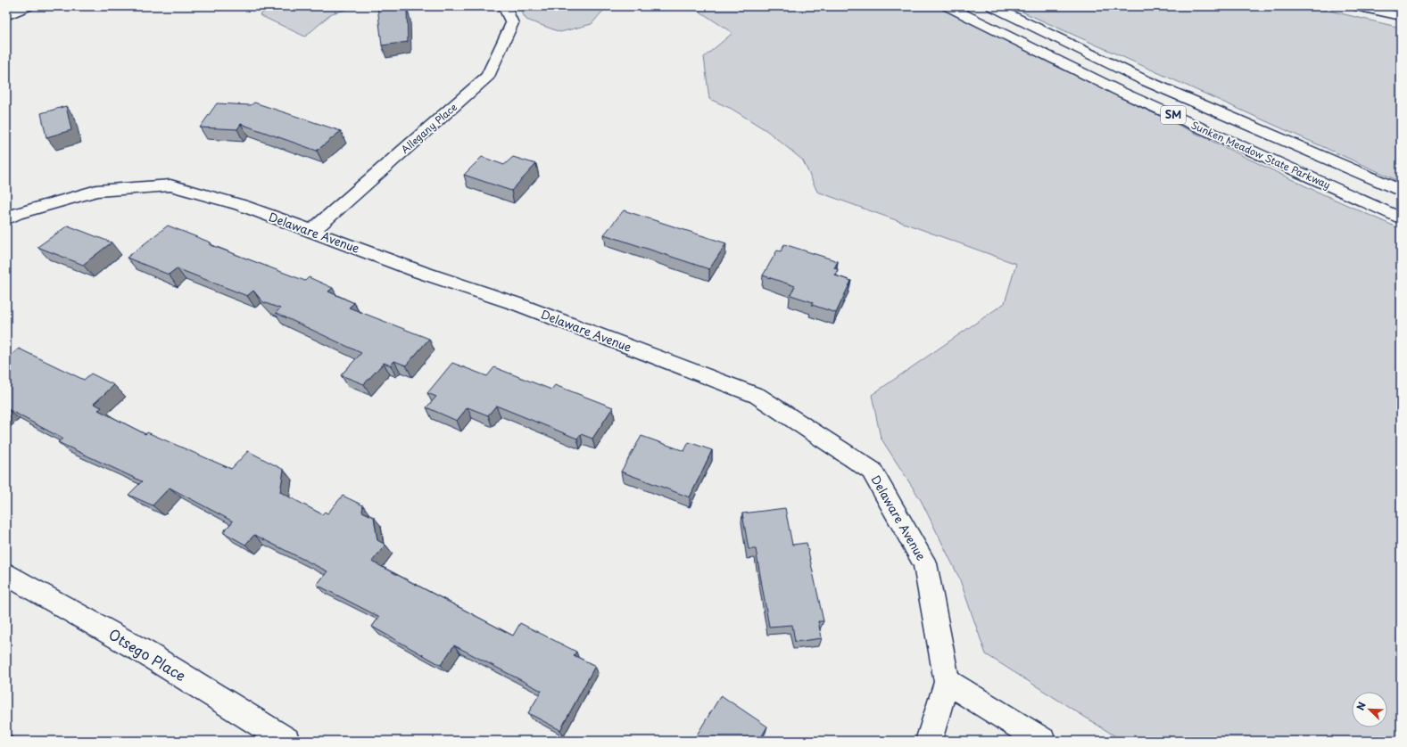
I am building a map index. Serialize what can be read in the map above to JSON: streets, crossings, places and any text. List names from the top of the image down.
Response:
{
  "streets": {
    "main road": [
      "SM",
      "Allegany Place",
      "Sunken Meadow State Parkway",
      "Delaware Avenue",
      "Otsego Place"
    ]
  },
  "crossings": [
    ["Allegany Place", "Delaware Avenue"]
  ],
  "north": "top left"
}
